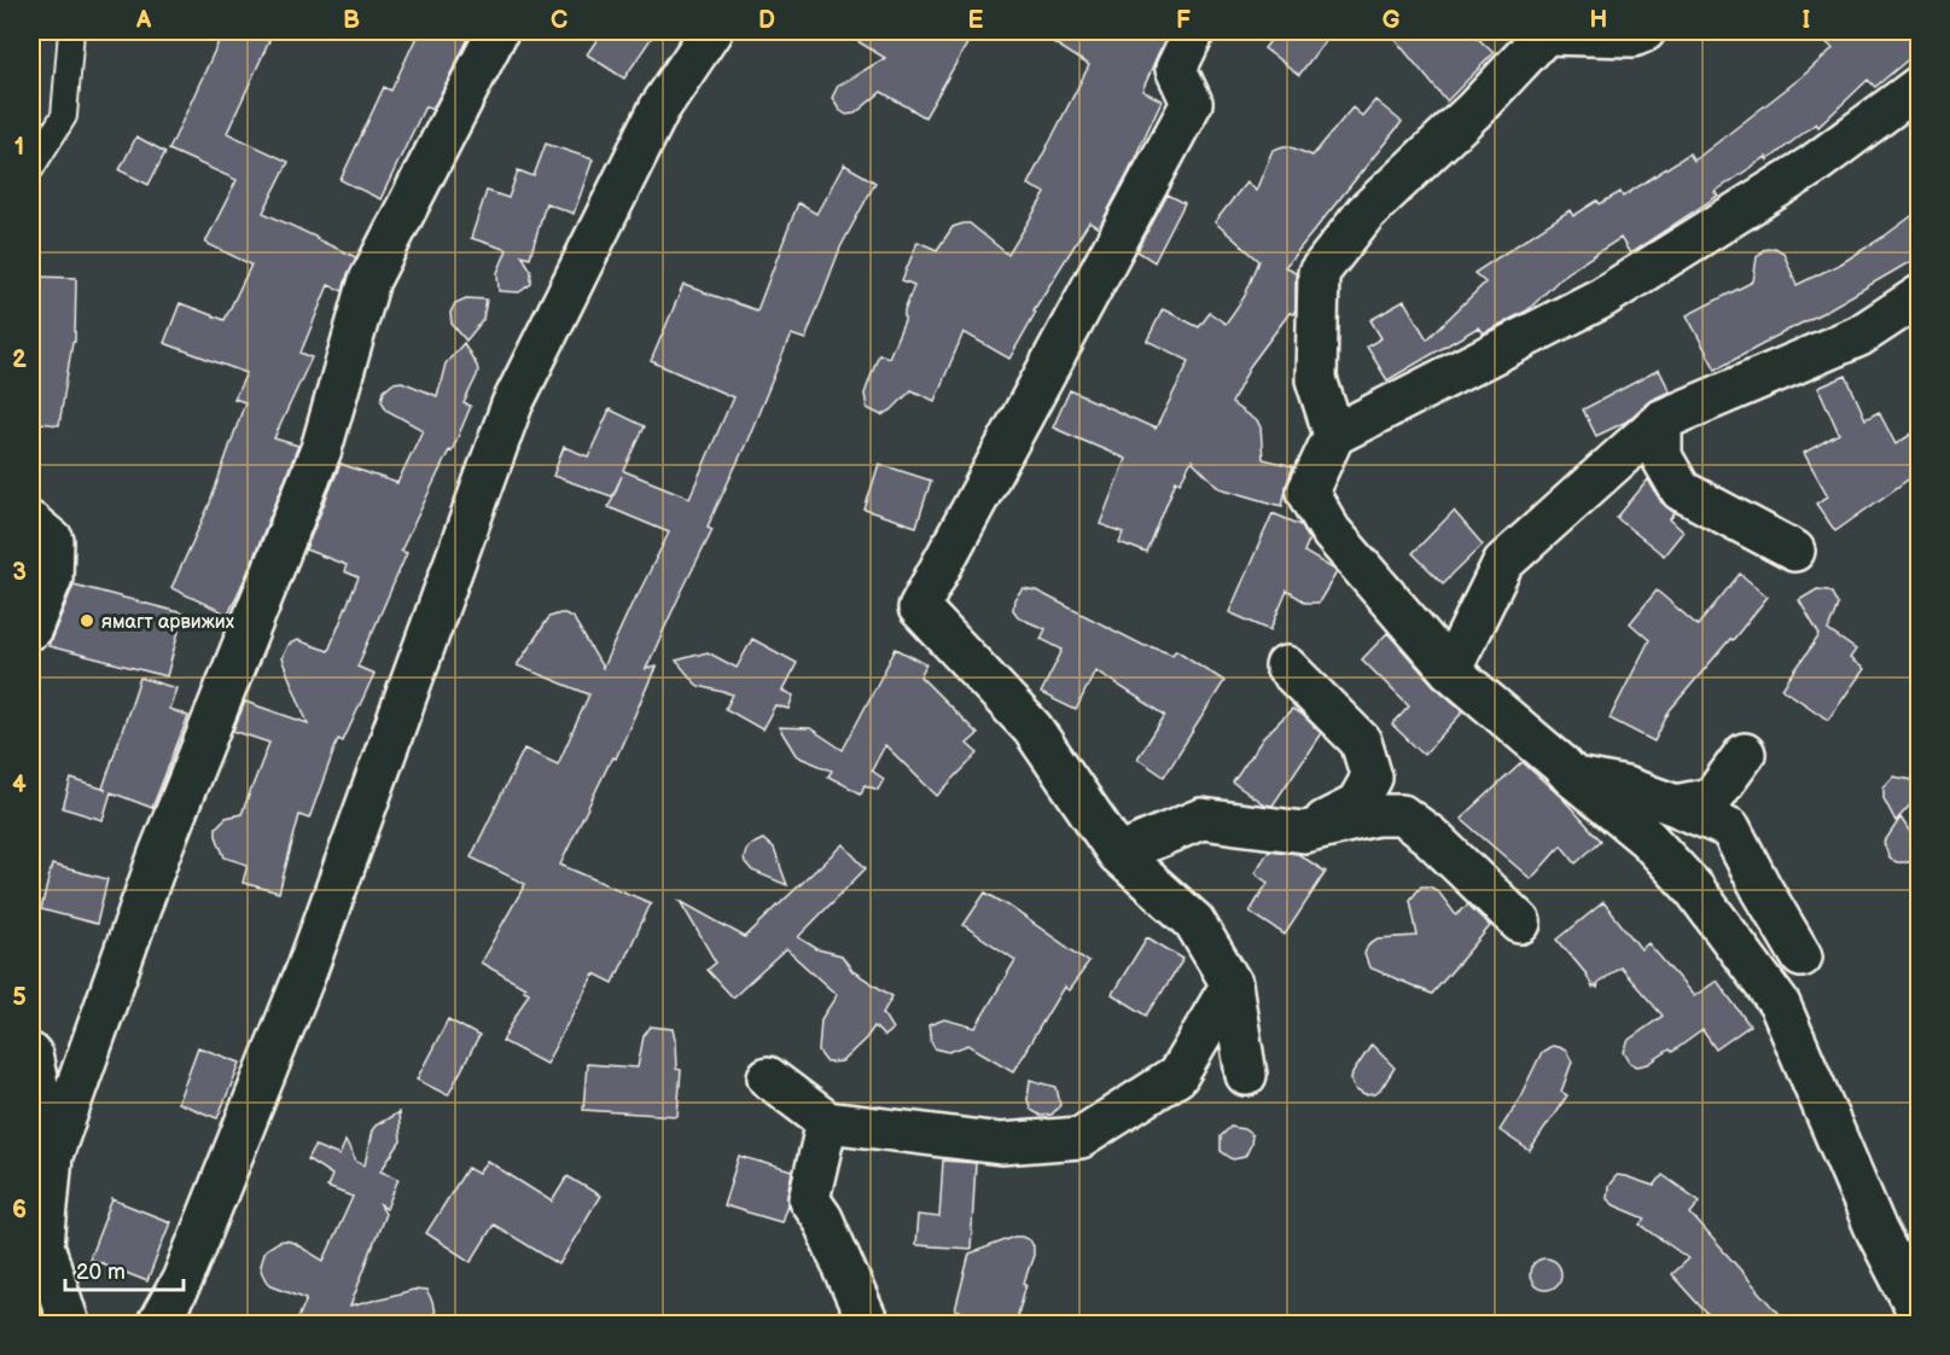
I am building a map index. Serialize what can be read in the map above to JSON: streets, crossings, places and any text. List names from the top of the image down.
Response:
{
  "places": ["ямагт арвижих"],
  "scale_bar": "20 m",
  "grid": {
    "columns": [
      "A",
      "B",
      "C",
      "D",
      "E",
      "F",
      "G",
      "H",
      "I"
    ],
    "rows": [
      "1",
      "2",
      "3",
      "4",
      "5",
      "6"
    ]
  }
}
